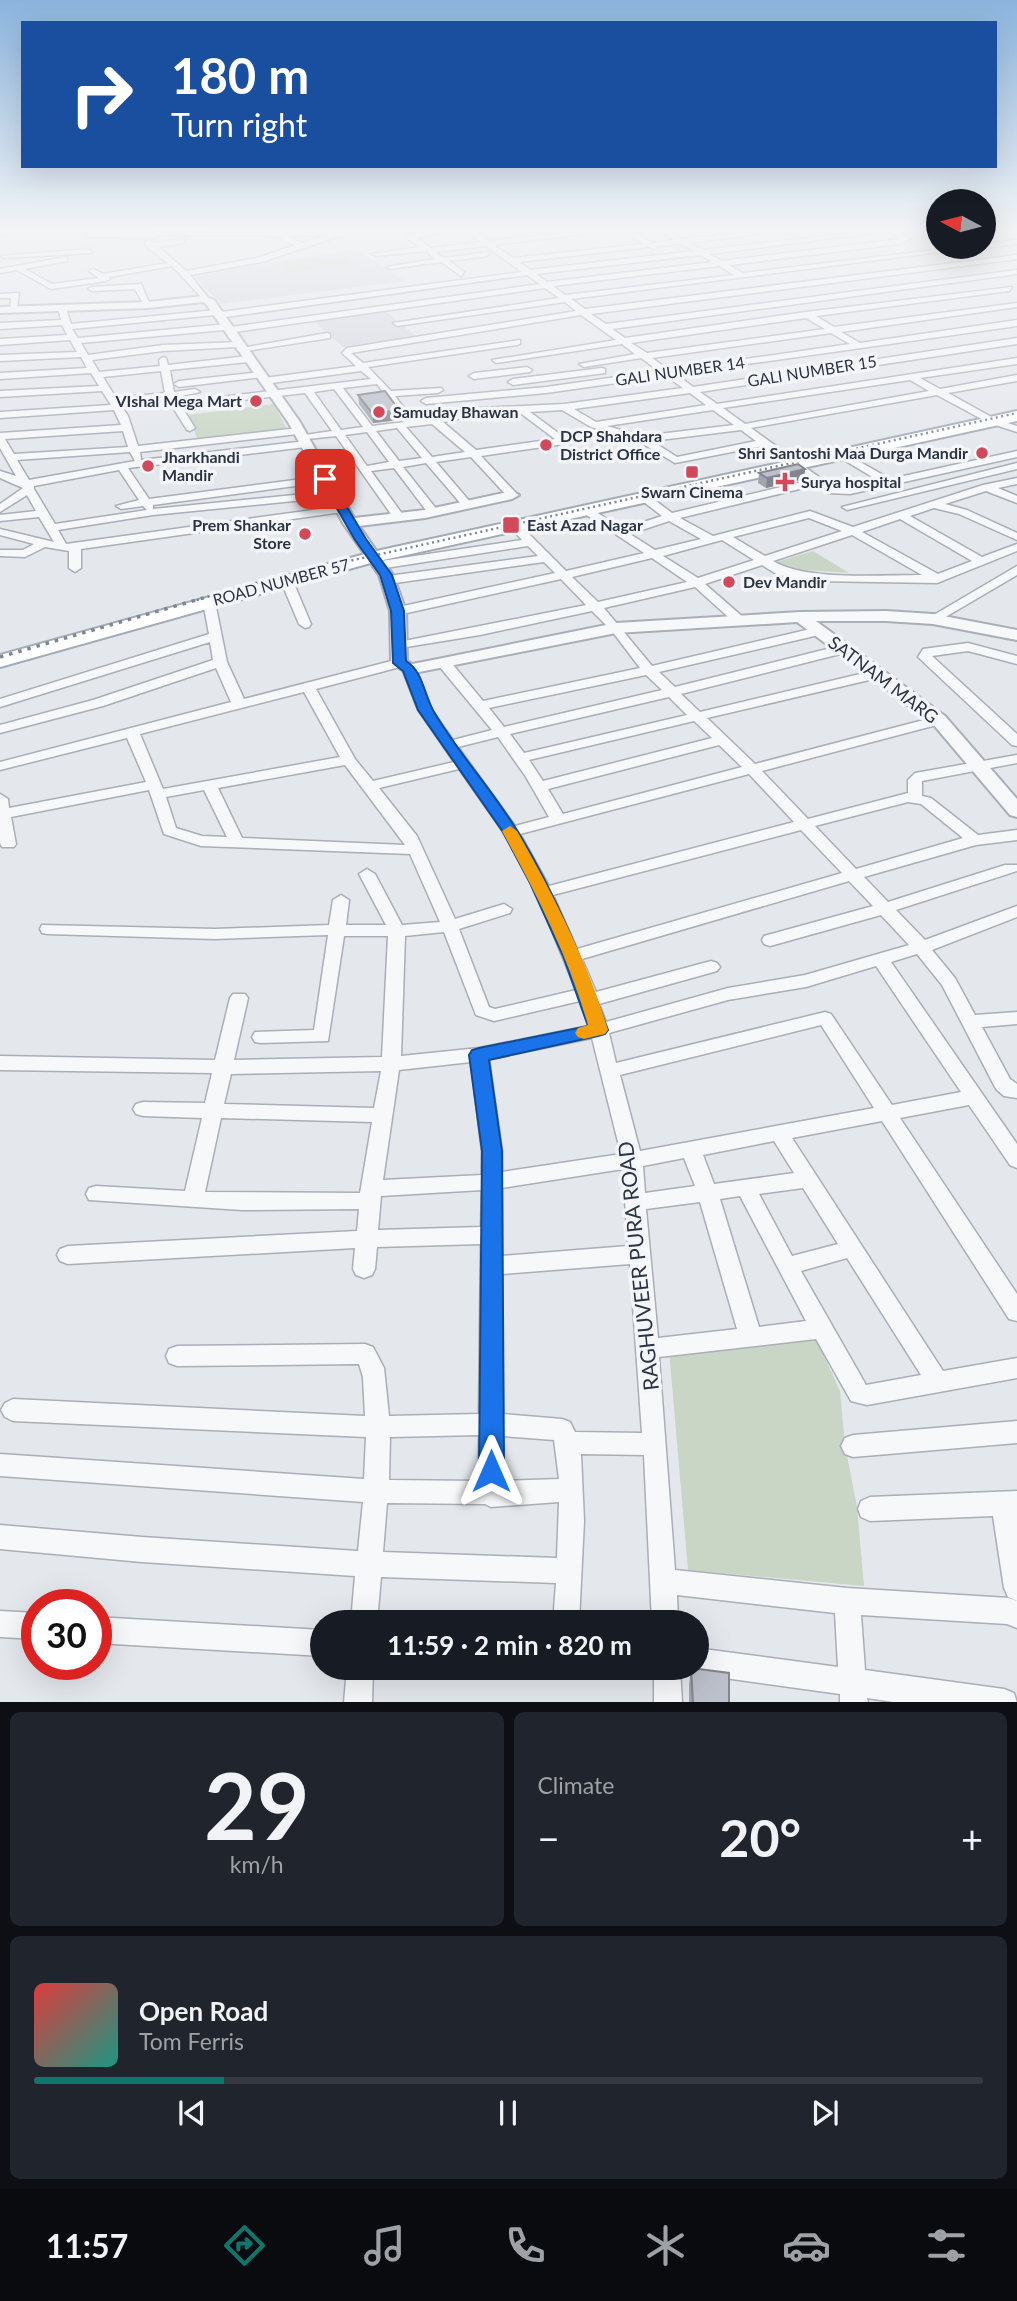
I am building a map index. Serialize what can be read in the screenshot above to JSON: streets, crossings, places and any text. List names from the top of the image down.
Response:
{
  "streets": {
    "main road": ["ROAD NUMBER 57"],
    "street": [
      "GALI NUMBER 14",
      "GALI NUMBER 15",
      "SATNAM MARG",
      "RAGHUVEER PURA ROAD"
    ]
  },
  "places": {
    "other": [
      "VIshal Mega Mart",
      "Samuday Bhawan",
      "DCP Shahdara District Office",
      "Shri Santoshi Maa Durga Mandir",
      "Jharkhandi Mandir",
      "Prem Shankar Store",
      "Dev Mandir"
    ],
    "transit": ["Swarn Cinema", "East Azad Nagar"],
    "health": ["Surya hospital"]
  },
  "north": "left",
  "page": {
    "turn": ["180 m", "Turn right"],
    "limit": "30",
    "trip": "11:59 · 2 min · 820 m",
    "tile": [
      ["29", "km/h"],
      "Climate"
    ],
    "heat": ["−", "20°", "+"],
    "song": ["Open Road", "Tom Ferris"],
    "tabs": "11:57"
  }
}
